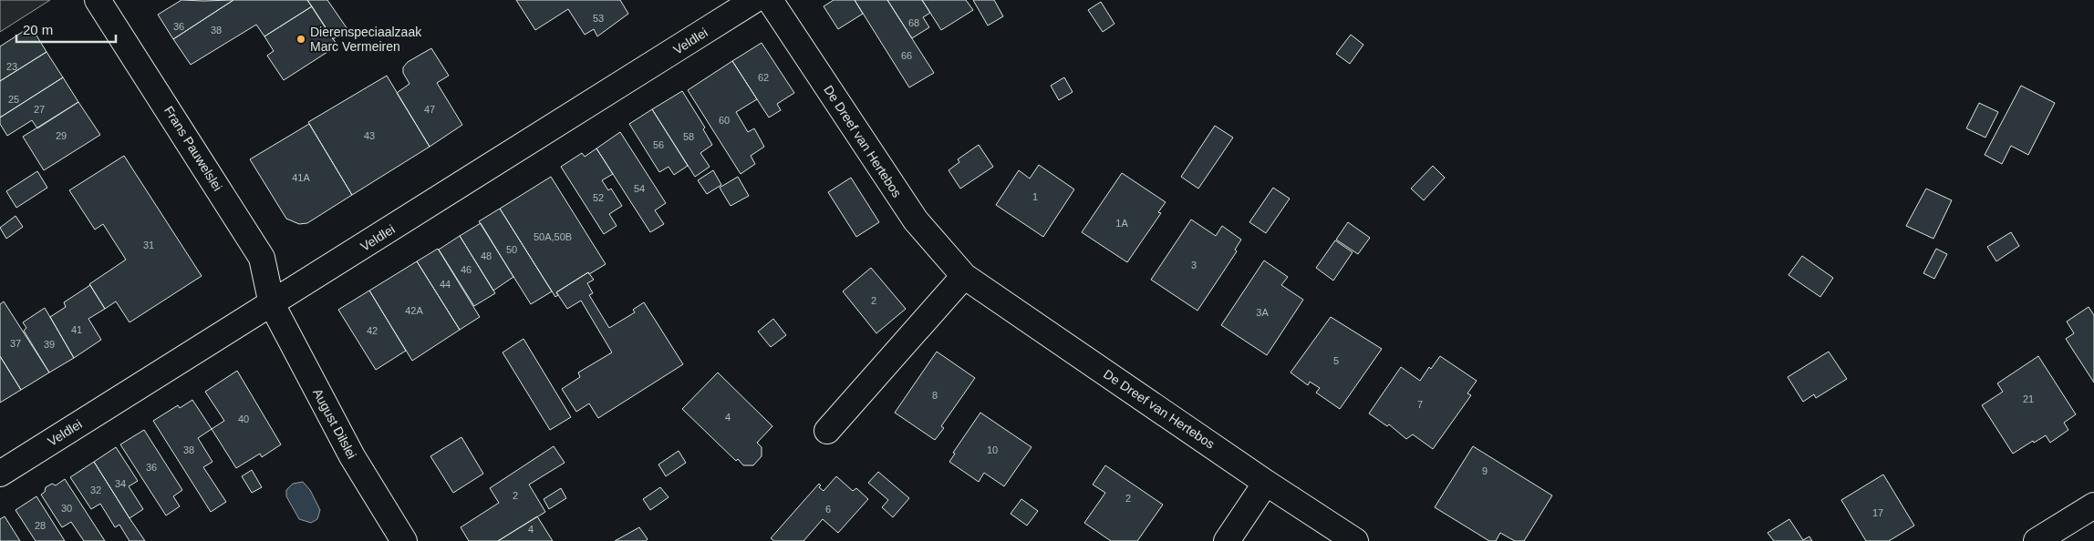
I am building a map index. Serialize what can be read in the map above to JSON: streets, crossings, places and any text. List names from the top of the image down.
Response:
{
  "streets": {
    "street": [
      "Veldlei",
      "De Dreef van Hertebos",
      "Frans Pauwelslei",
      "August Dilslei"
    ]
  },
  "crossings": [
    ["Veldlei", "Frans Pauwelslei"],
    ["Veldlei", "August Dilslei"],
    ["Frans Pauwelslei", "August Dilslei"]
  ],
  "places": ["Dierenspeciaalzaak Marc Vermeiren"],
  "house_numbers": [
    "53",
    "68",
    "36",
    "38",
    "66",
    "23",
    "62",
    "25",
    "27",
    "47",
    "60",
    "29",
    "43",
    "58",
    "56",
    "41A",
    "54",
    "1",
    "52",
    "1A",
    "50A,50B",
    "31",
    "50",
    "48",
    "3",
    "46",
    "44",
    "2",
    "42A",
    "3A",
    "41",
    "42",
    "37",
    "39",
    "5",
    "8",
    "21",
    "7",
    "4",
    "40",
    "38",
    "10",
    "36",
    "9",
    "34",
    "32",
    "2",
    "2",
    "30",
    "6",
    "17",
    "28",
    "4"
  ],
  "scale_bar": "20 m"
}
